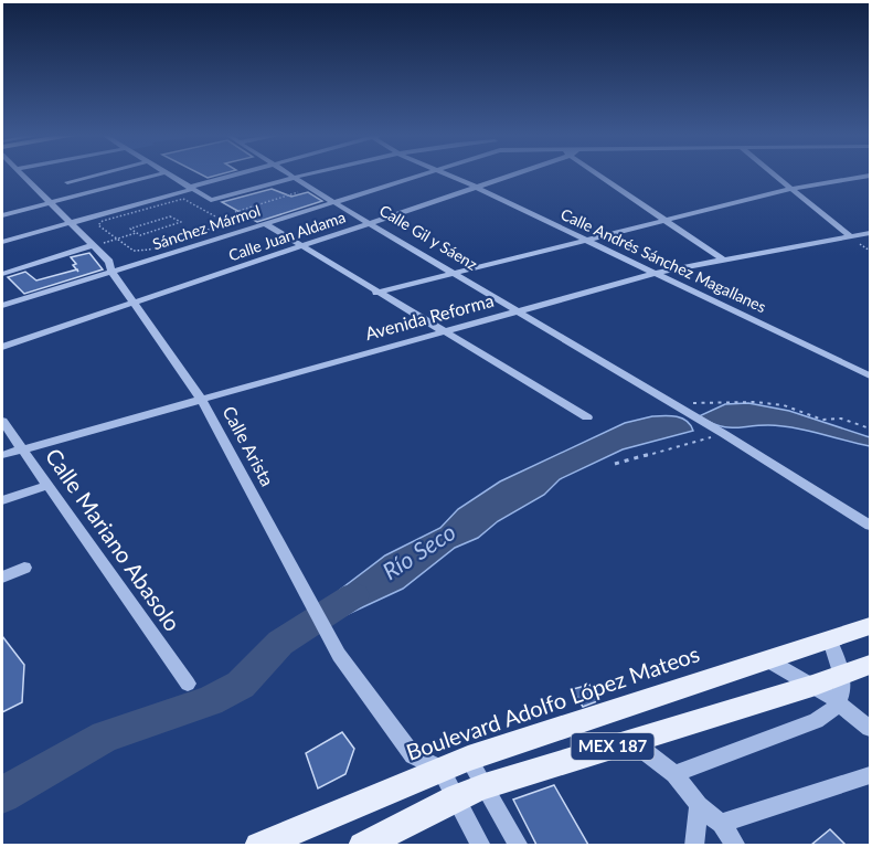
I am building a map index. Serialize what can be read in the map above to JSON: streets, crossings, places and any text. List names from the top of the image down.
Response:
{
  "streets": {
    "main road": ["Boulevard Adolfo López Mateos", "MEX 187"],
    "street": [
      "Sánchez Mármol",
      "Calle Juan Aldama",
      "Calle Gil y Sáenz",
      "Calle Andrés Sánchez Magallanes",
      "Avenida Reforma",
      "Calle Arista",
      "Calle Mariano Abasolo"
    ]
  },
  "crossings": [
    ["Sánchez Mármol", "Calle Gil y Sáenz"],
    ["Sánchez Mármol", "Calle Arista"],
    ["Calle Juan Aldama", "Calle Gil y Sáenz"],
    ["Calle Juan Aldama", "Calle Andrés Sánchez Magallanes"],
    ["Calle Juan Aldama", "Calle Arista"],
    ["Calle Gil y Sáenz", "Avenida Reforma"],
    ["Calle Andrés Sánchez Magallanes", "Avenida Reforma"],
    ["Avenida Reforma", "Calle Arista"],
    ["Avenida Reforma", "Calle Mariano Abasolo"],
    ["Calle Arista", "Boulevard Adolfo López Mateos"]
  ],
  "water": ["Río Seco"]
}
